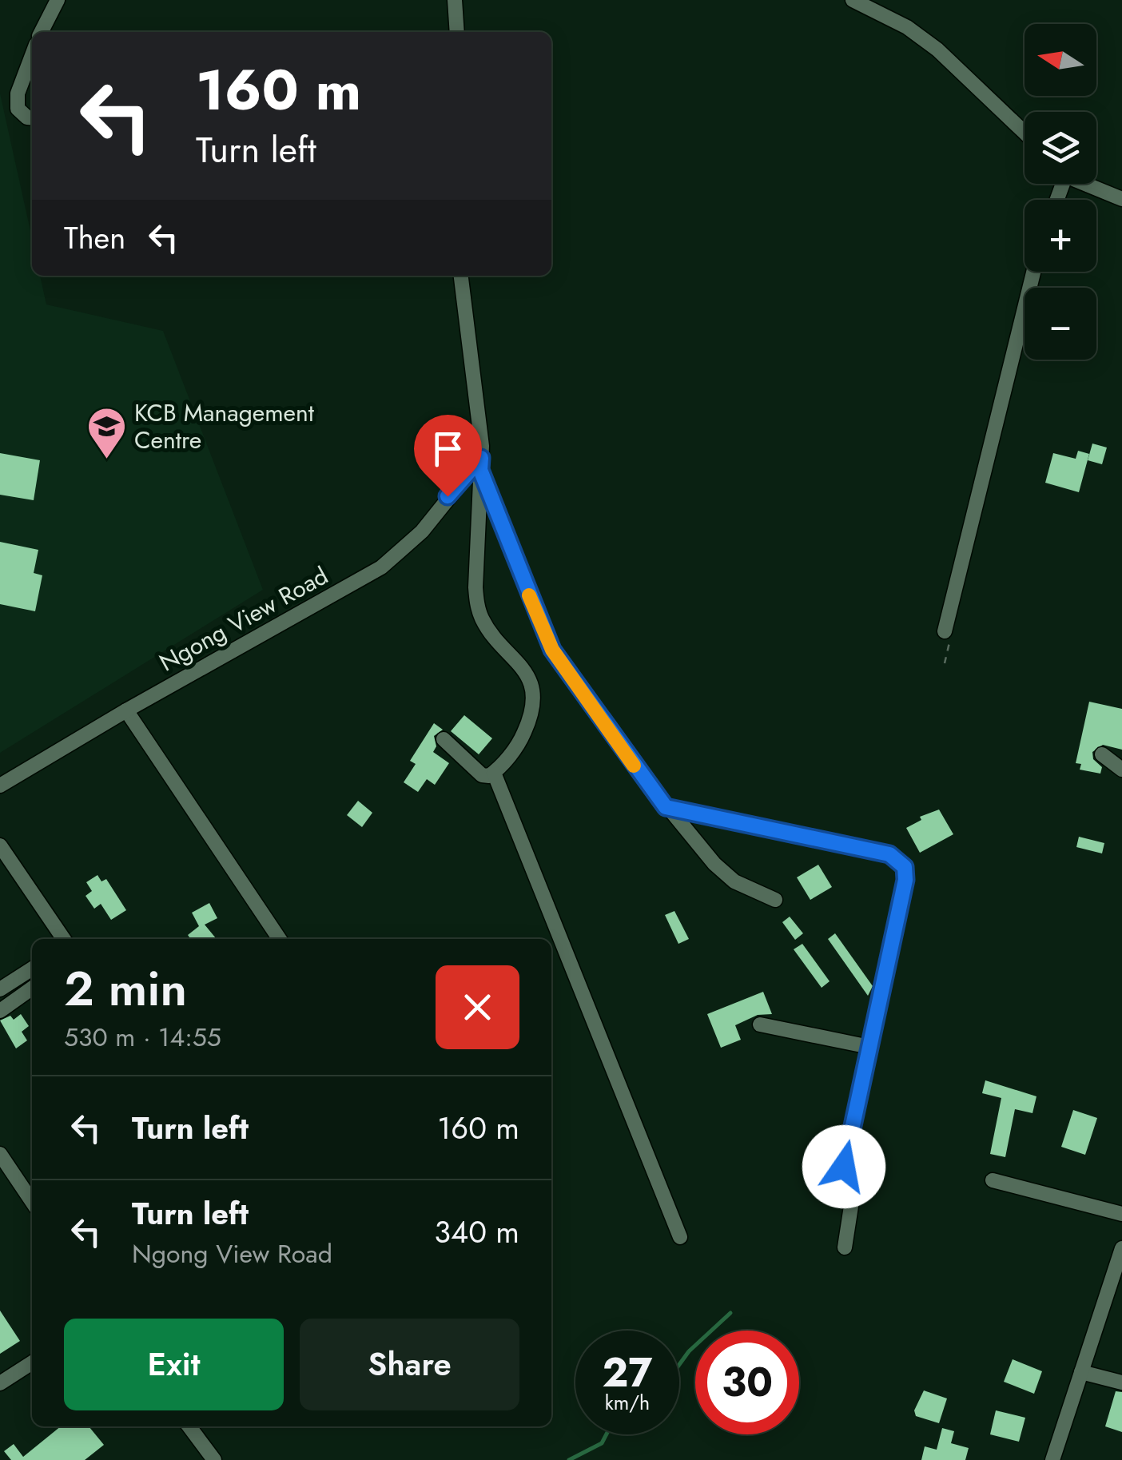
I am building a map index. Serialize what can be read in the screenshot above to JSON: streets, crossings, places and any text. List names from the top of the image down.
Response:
{
  "streets": {
    "street": ["Ngong View Road"]
  },
  "places": {
    "school or university": ["KCB Management Centre"]
  },
  "north": "left",
  "page": {
    "map_buttons": ["+", "−"],
    "turn": ["160 m", "Turn left"],
    "then": "Then",
    "heading": ["2 min", "530 m · 14:55"],
    "list": [
      {
        "name": "Turn left",
        "value": "160 m"
      },
      {
        "name": "Turn left",
        "note": "Ngong View Road",
        "value": "340 m"
      }
    ],
    "buttons": ["Exit", "Share"],
    "speed": "27 km/h",
    "limit": "30"
  }
}
